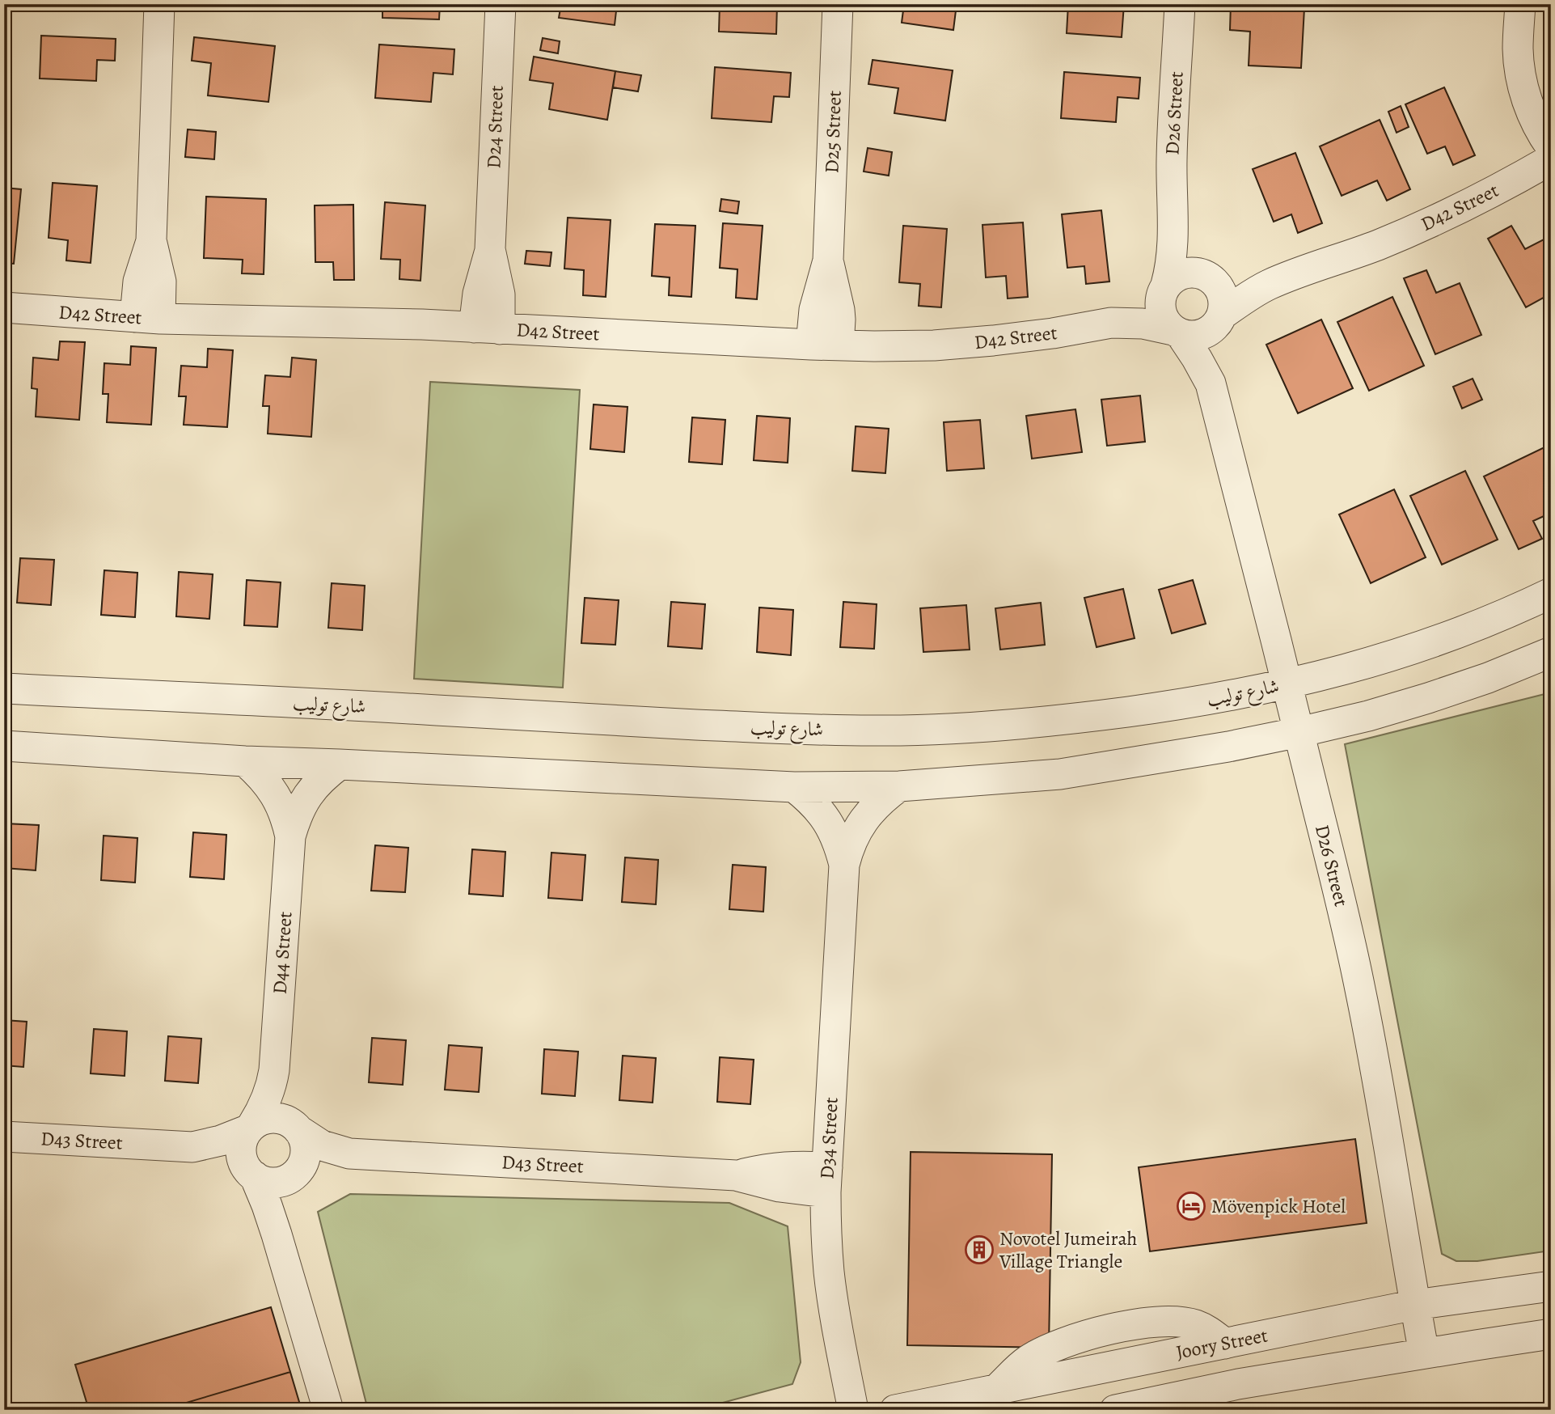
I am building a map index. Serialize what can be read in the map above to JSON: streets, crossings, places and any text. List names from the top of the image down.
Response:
{
  "streets": {
    "street": [
      "D26 Street",
      "D24 Street",
      "D25 Street",
      "D42 Street",
      "شارع توليب",
      "D44 Street",
      "D34 Street",
      "D43 Street",
      "Joory Street"
    ]
  },
  "crossings": [
    ["D26 Street", "D42 Street"],
    ["D26 Street", "شارع توليب"],
    ["D26 Street", "Joory Street"],
    ["D24 Street", "D42 Street"],
    ["D25 Street", "D42 Street"],
    ["D44 Street", "D43 Street"],
    ["D34 Street", "D43 Street"]
  ],
  "places": {
    "hotel": ["Mövenpick Hotel"],
    "building": ["Novotel Jumeirah Village Triangle"]
  }
}
